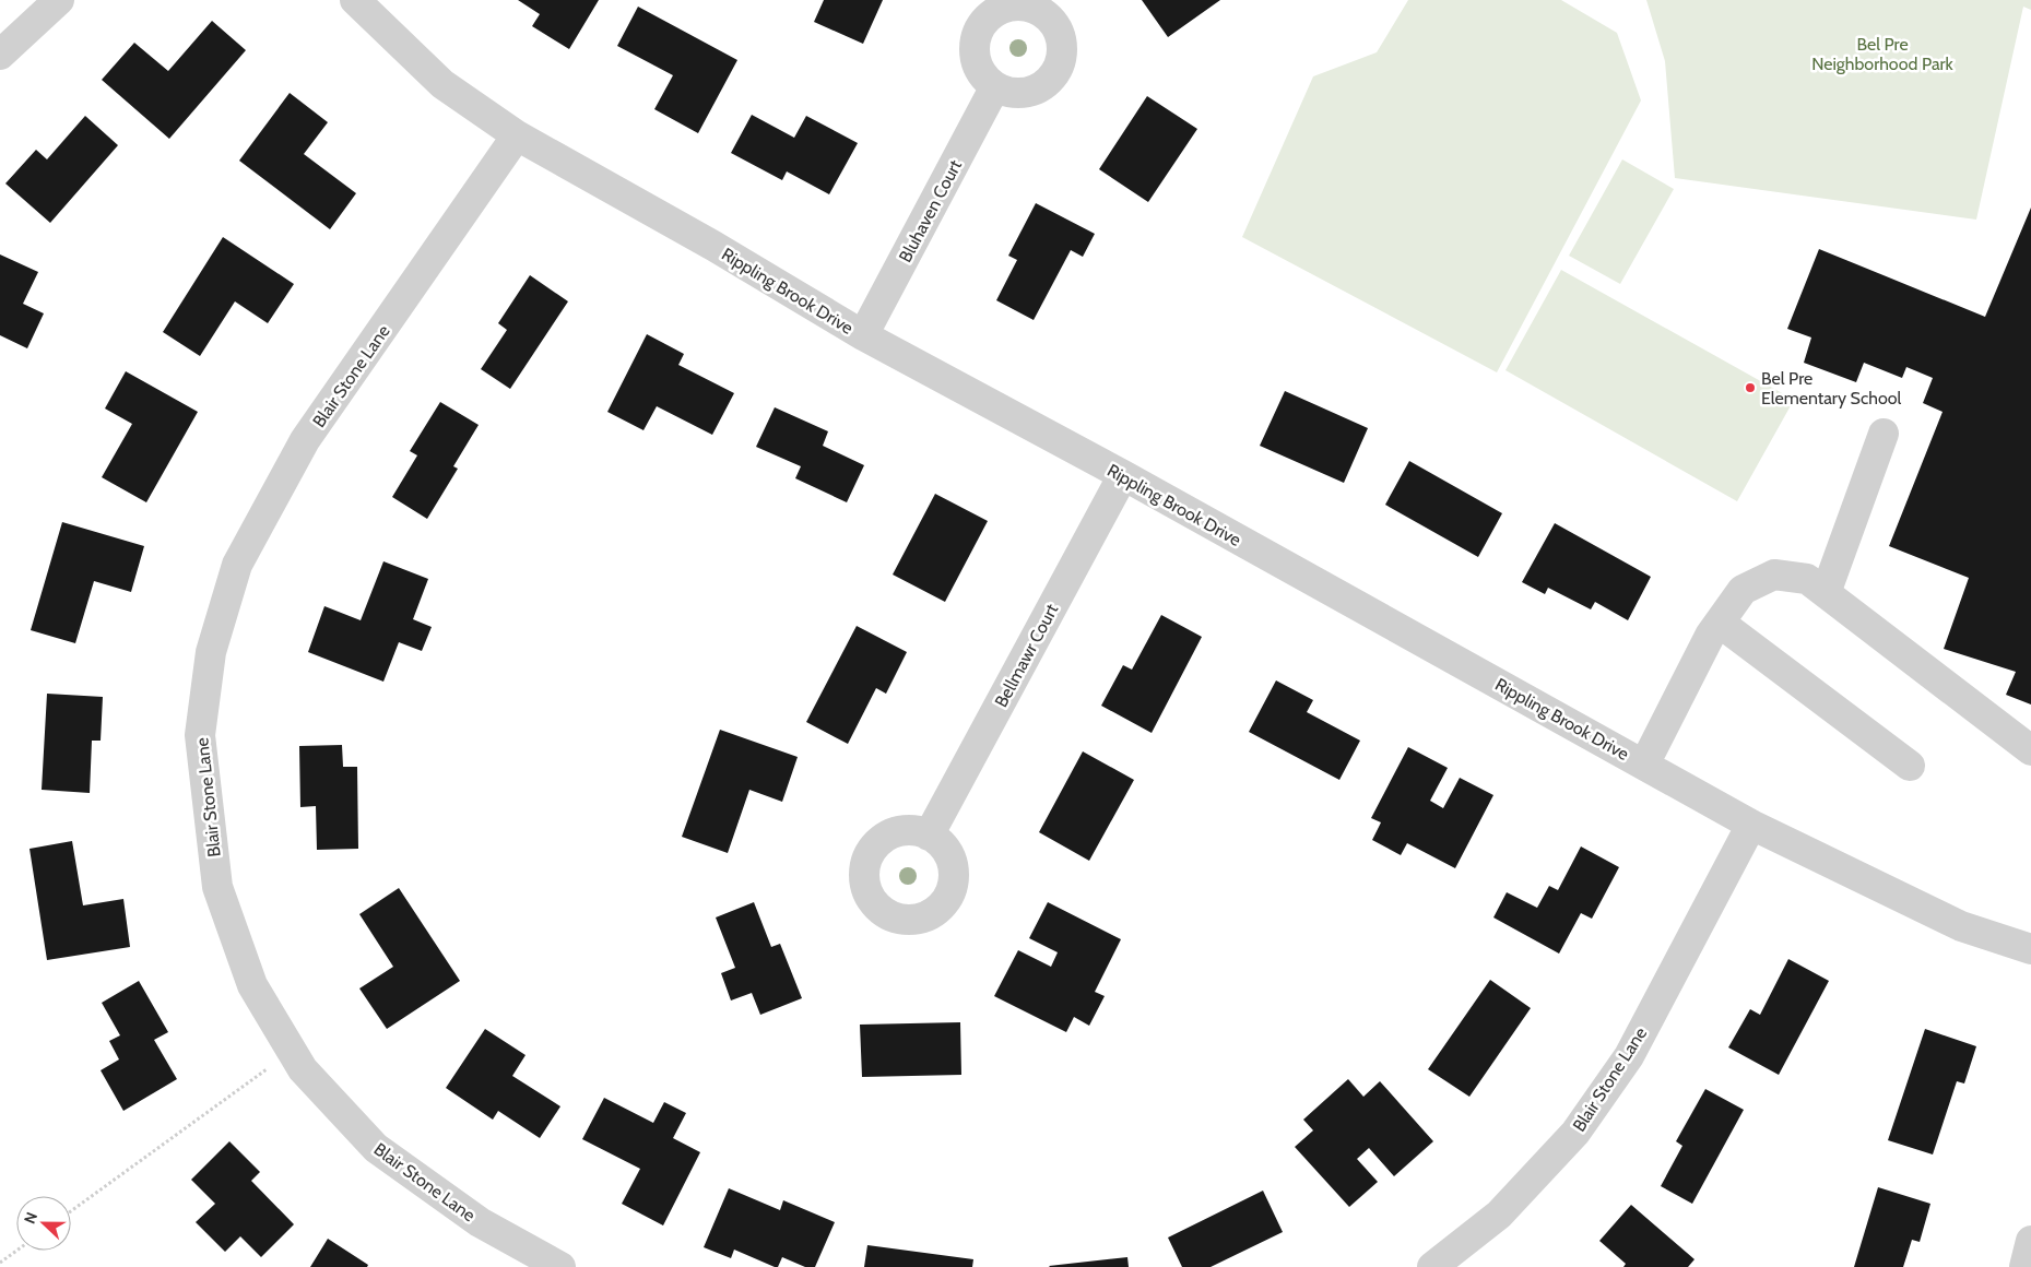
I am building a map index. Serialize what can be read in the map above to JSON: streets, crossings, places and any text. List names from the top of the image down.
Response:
{
  "streets": {
    "street": [
      "Bluhaven Court",
      "Rippling Brook Drive",
      "Blair Stone Lane",
      "Bellmawr Court"
    ]
  },
  "crossings": [
    ["Bluhaven Court", "Rippling Brook Drive"],
    ["Rippling Brook Drive", "Blair Stone Lane"],
    ["Rippling Brook Drive", "Bellmawr Court"]
  ],
  "parks": ["Bel Pre Neighborhood Park"],
  "places": ["Bel Pre Elementary School"],
  "north": "left"
}
